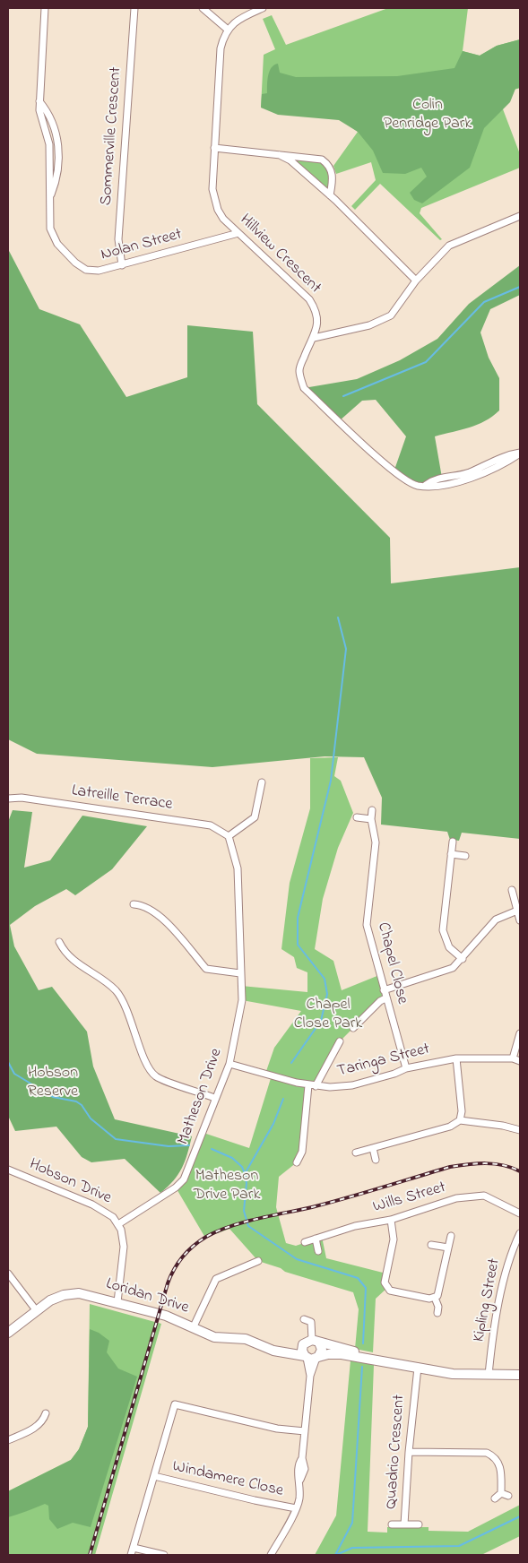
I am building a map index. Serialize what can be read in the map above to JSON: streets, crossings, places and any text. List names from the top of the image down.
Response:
{
  "streets": {
    "street": [
      "Sommerville Crescent",
      "Nolan Street",
      "Hillview Crescent",
      "Latreille Terrace",
      "Chapel Close",
      "Taringa Street",
      "Matheson Drive",
      "Hobson Drive",
      "Wills Street",
      "Loridan Drive",
      "Kipling Street",
      "Quadrio Crescent",
      "Windamere Close"
    ]
  },
  "crossings": [
    ["Sommerville Crescent", "Nolan Street"],
    ["Nolan Street", "Hillview Crescent"],
    ["Latreille Terrace", "Matheson Drive"],
    ["Chapel Close", "Taringa Street"],
    ["Taringa Street", "Matheson Drive"],
    ["Matheson Drive", "Hobson Drive"],
    ["Hobson Drive", "Loridan Drive"]
  ],
  "parks": [
    "Colin Penridge Park",
    "Chapel Close Park",
    "Hobson Reserve",
    "Matheson Drive Park"
  ]
}
